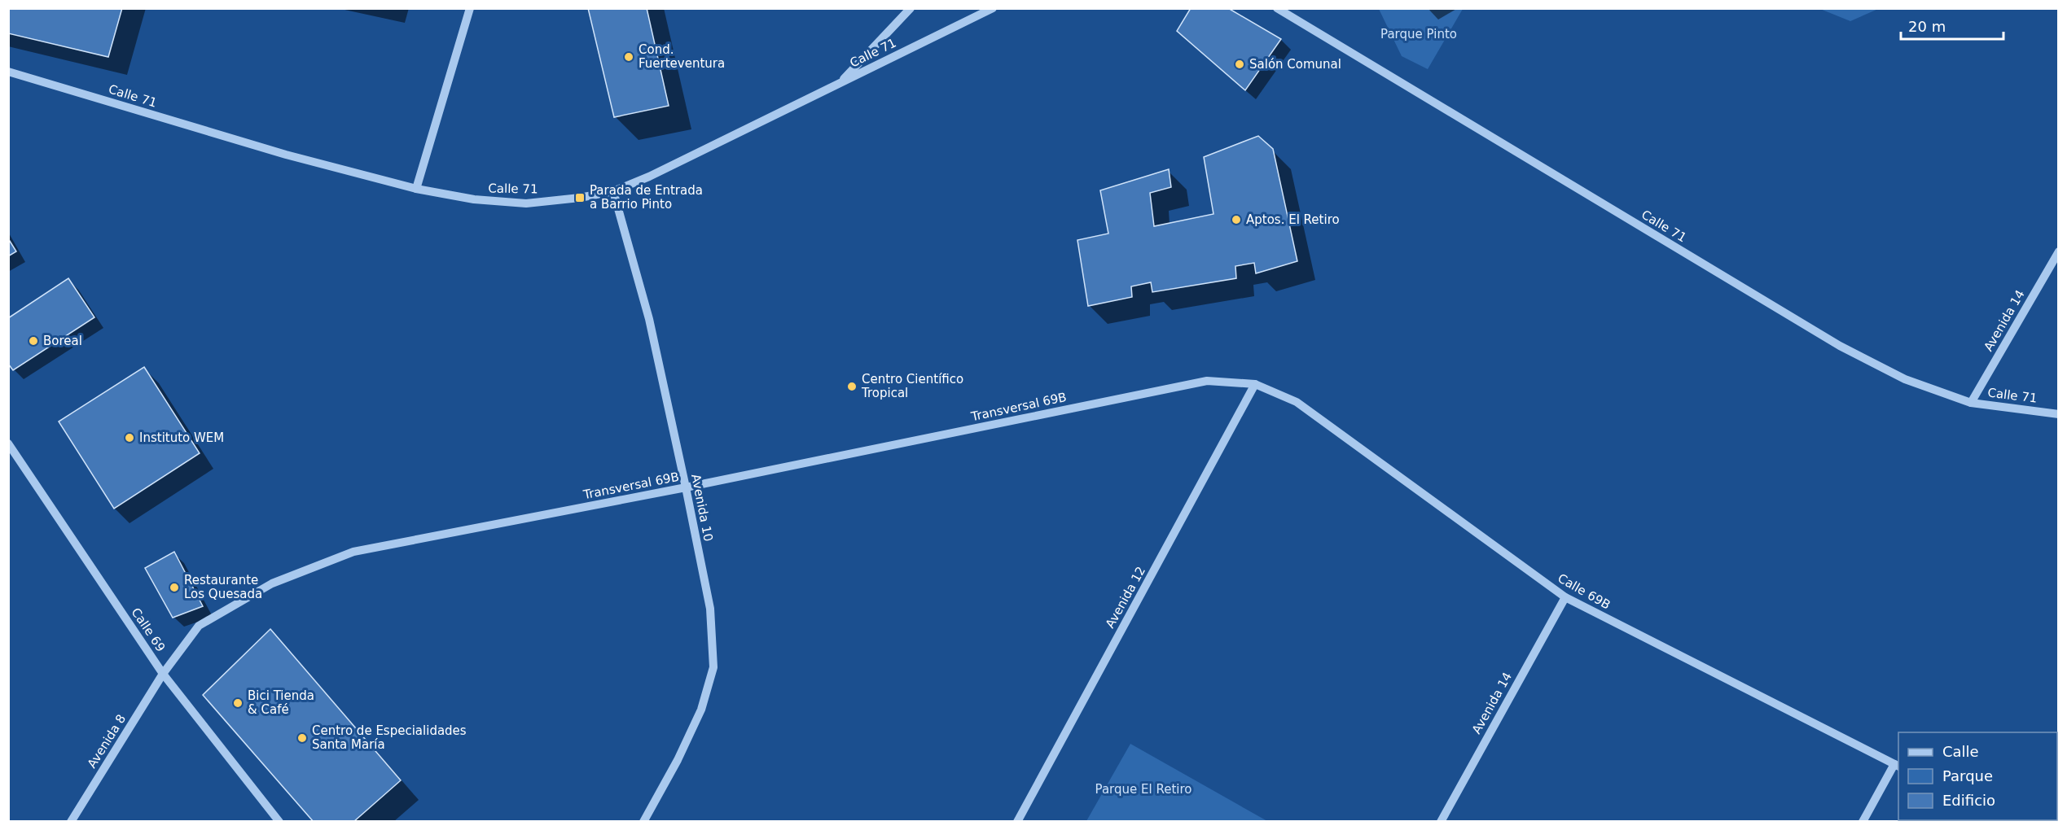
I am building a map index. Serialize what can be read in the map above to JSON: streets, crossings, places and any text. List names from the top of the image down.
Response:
{
  "streets": {
    "street": [
      "Calle 71",
      "Avenida 14",
      "Transversal 69B",
      "Avenida 10",
      "Calle 69B",
      "Avenida 12",
      "Calle 69",
      "Avenida 8"
    ]
  },
  "crossings": [
    ["Calle 71", "Avenida 14"],
    ["Calle 71", "Avenida 10"],
    ["Avenida 14", "Calle 69B"],
    ["Transversal 69B", "Avenida 10"],
    ["Transversal 69B", "Calle 69B"],
    ["Transversal 69B", "Avenida 12"],
    ["Transversal 69B", "Calle 69"],
    ["Transversal 69B", "Avenida 8"],
    ["Calle 69B", "Avenida 12"],
    ["Calle 69", "Avenida 8"]
  ],
  "parks": ["Parque Pinto", "Parque El Retiro"],
  "places": {
    "other": [
      "Cond. Fuerteventura",
      "Salón Comunal",
      "Aptos. El Retiro",
      "Boreal",
      "Centro Científico Tropical",
      "Instituto WEM",
      "Restaurante Los Quesada",
      "Bici Tienda & Café",
      "Centro de Especialidades Santa María"
    ],
    "transit": ["Parada de Entrada a Barrio Pinto"]
  },
  "legend": ["Calle", "Parque", "Edificio"],
  "scale_bar": "20 m"
}
